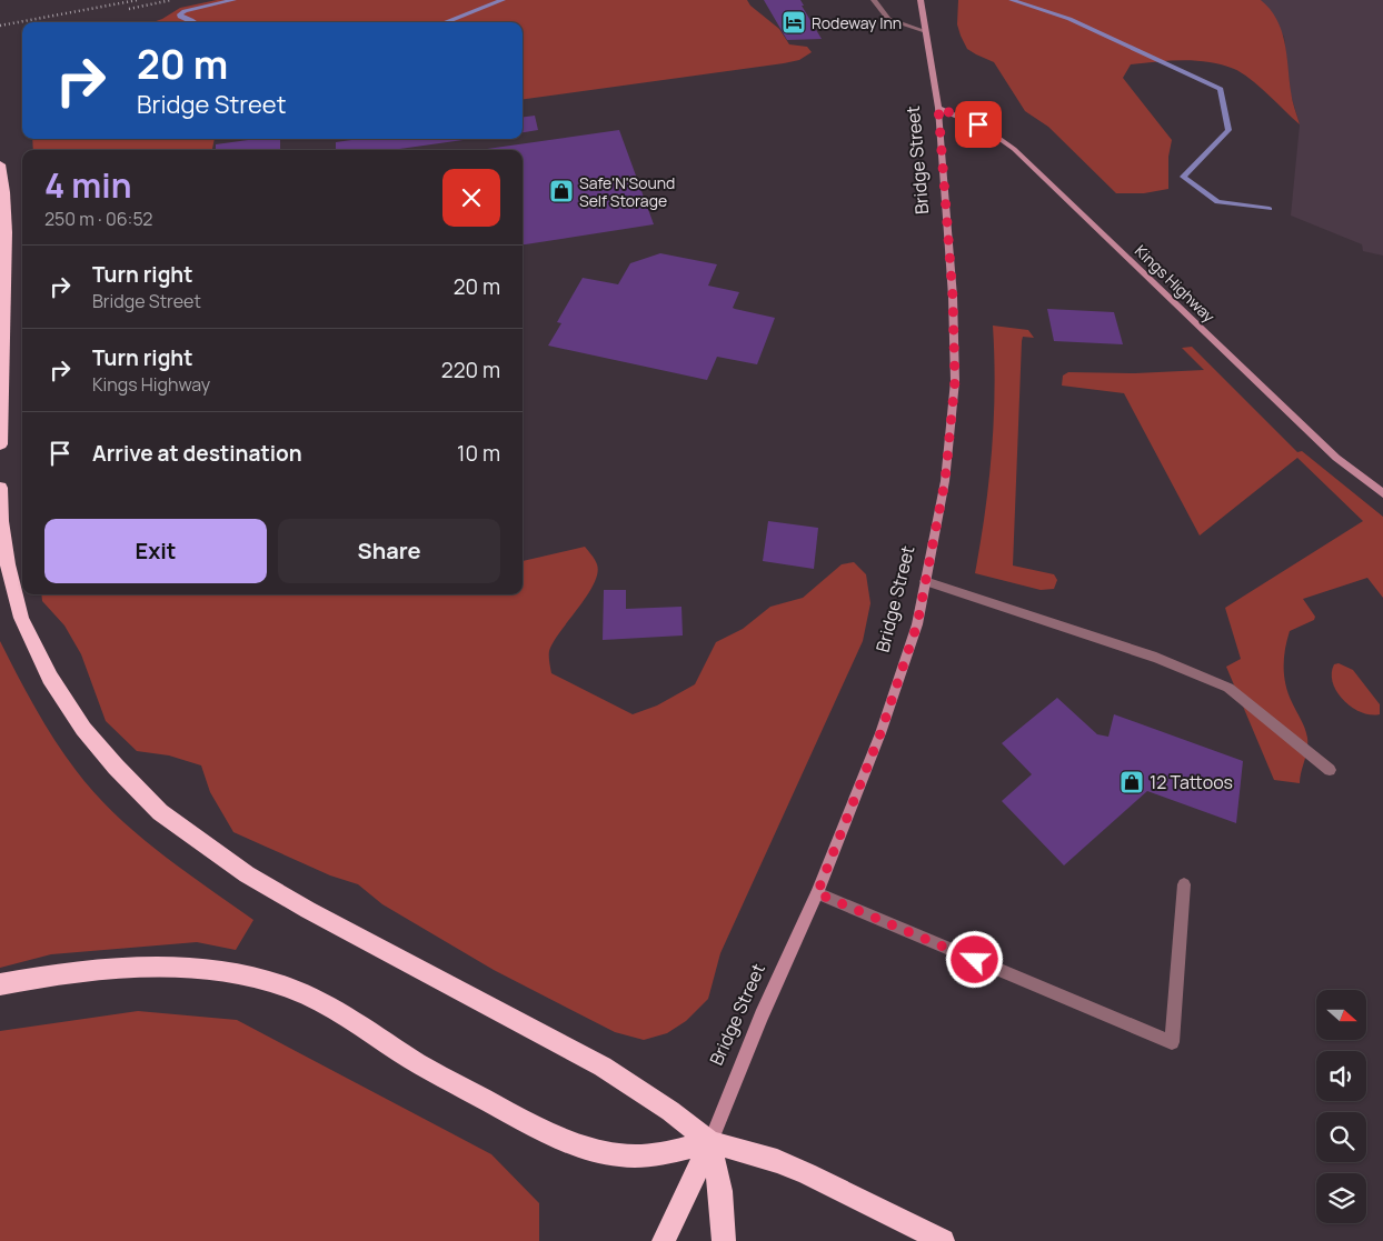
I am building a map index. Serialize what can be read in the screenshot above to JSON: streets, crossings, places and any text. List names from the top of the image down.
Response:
{
  "streets": {
    "highway": ["Bridge Street"],
    "main road": ["Kings Highway"]
  },
  "crossings": [
    ["Bridge Street", "Kings Highway"]
  ],
  "places": {
    "hotel": ["Rodeway Inn"],
    "shop": ["Safe'N'Sound Self Storage", "12 Tattoos"]
  },
  "north": "right",
  "page": {
    "turn": ["20 m", "Bridge Street"],
    "heading": ["4 min", "250 m · 06:52"],
    "list": [
      {
        "name": "Turn right",
        "note": "Bridge Street",
        "value": "20 m"
      },
      {
        "name": "Turn right",
        "note": "Kings Highway",
        "value": "220 m"
      },
      {
        "name": "Arrive at destination",
        "value": "10 m"
      }
    ],
    "buttons": ["Exit", "Share"]
  }
}
